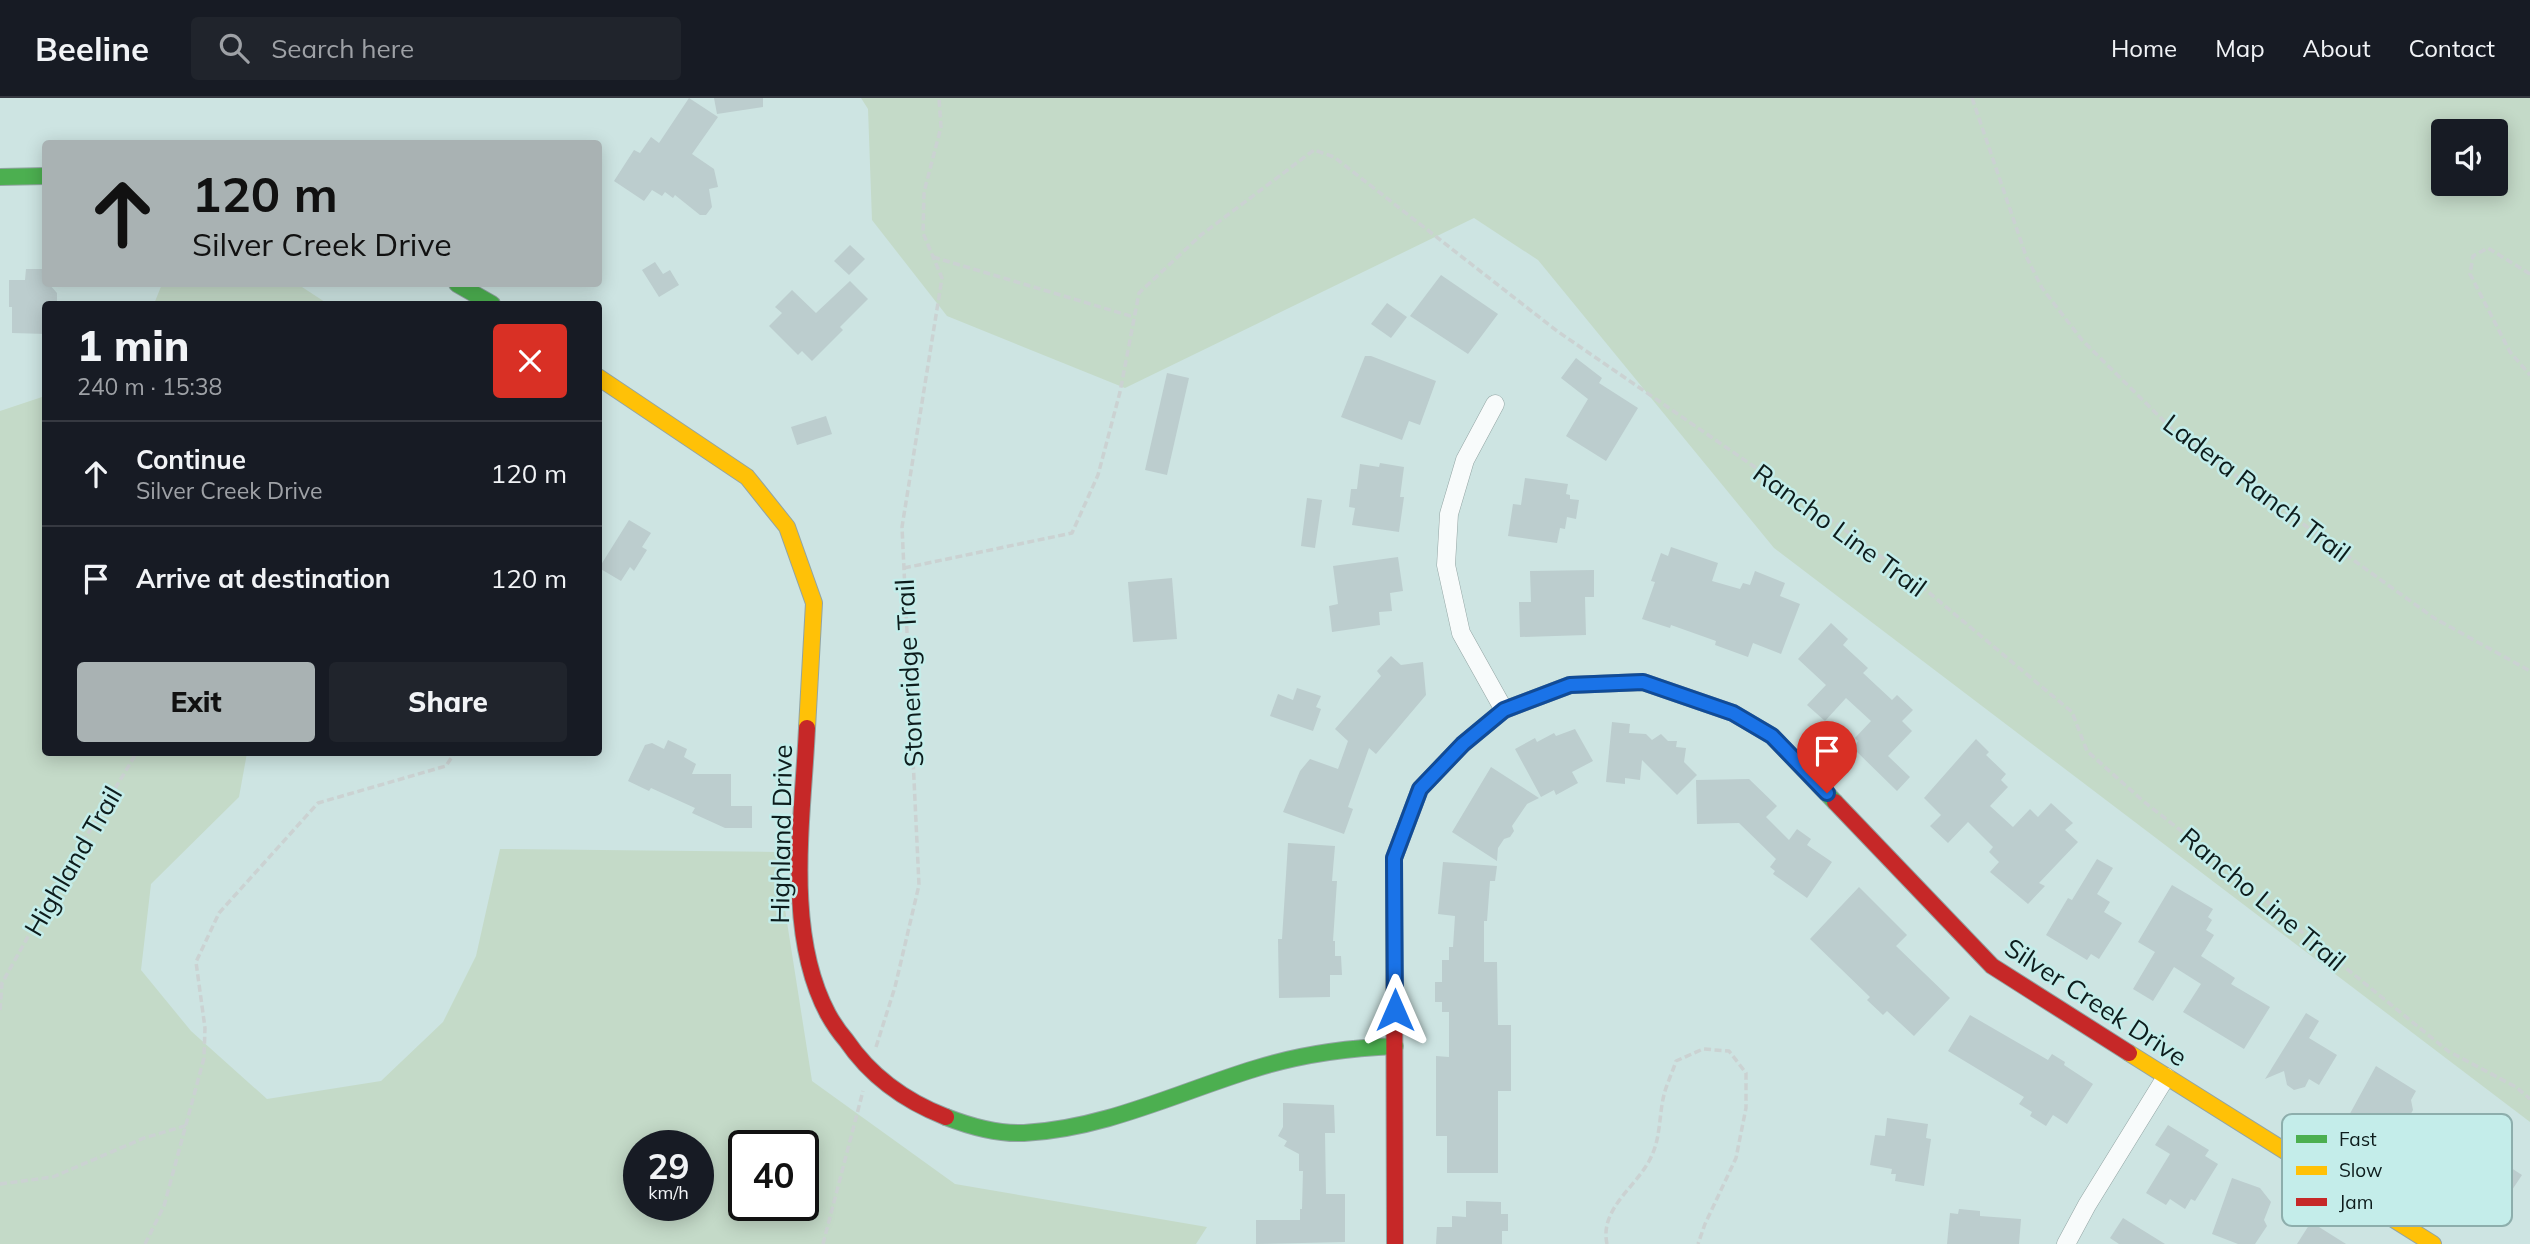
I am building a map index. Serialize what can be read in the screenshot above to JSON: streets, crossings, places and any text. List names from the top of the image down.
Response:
{
  "streets": {
    "street": ["Highland Drive", "Silver Creek Drive"],
    "path": [
      "Ladera Ranch Trail",
      "Rancho Line Trail",
      "Stoneridge Trail",
      "Highland Trail"
    ]
  },
  "crossings": [
    ["Rancho Line Trail", "Stoneridge Trail"],
    ["Stoneridge Trail", "Highland Drive"],
    ["Highland Drive", "Silver Creek Drive"]
  ],
  "legend": ["Fast", "Slow", "Jam"],
  "page": {
    "header": "Beeline",
    "search": "Search here",
    "nav": [
      "Home",
      "Map",
      "About",
      "Contact"
    ],
    "turn": ["120 m", "Silver Creek Drive"],
    "heading": ["1 min", "240 m · 15:38"],
    "list": [
      {
        "name": "Continue",
        "note": "Silver Creek Drive",
        "value": "120 m"
      },
      {
        "name": "Arrive at destination",
        "value": "120 m"
      }
    ],
    "buttons": ["Exit", "Share"],
    "speed": "29 km/h",
    "limit": "40"
  }
}
